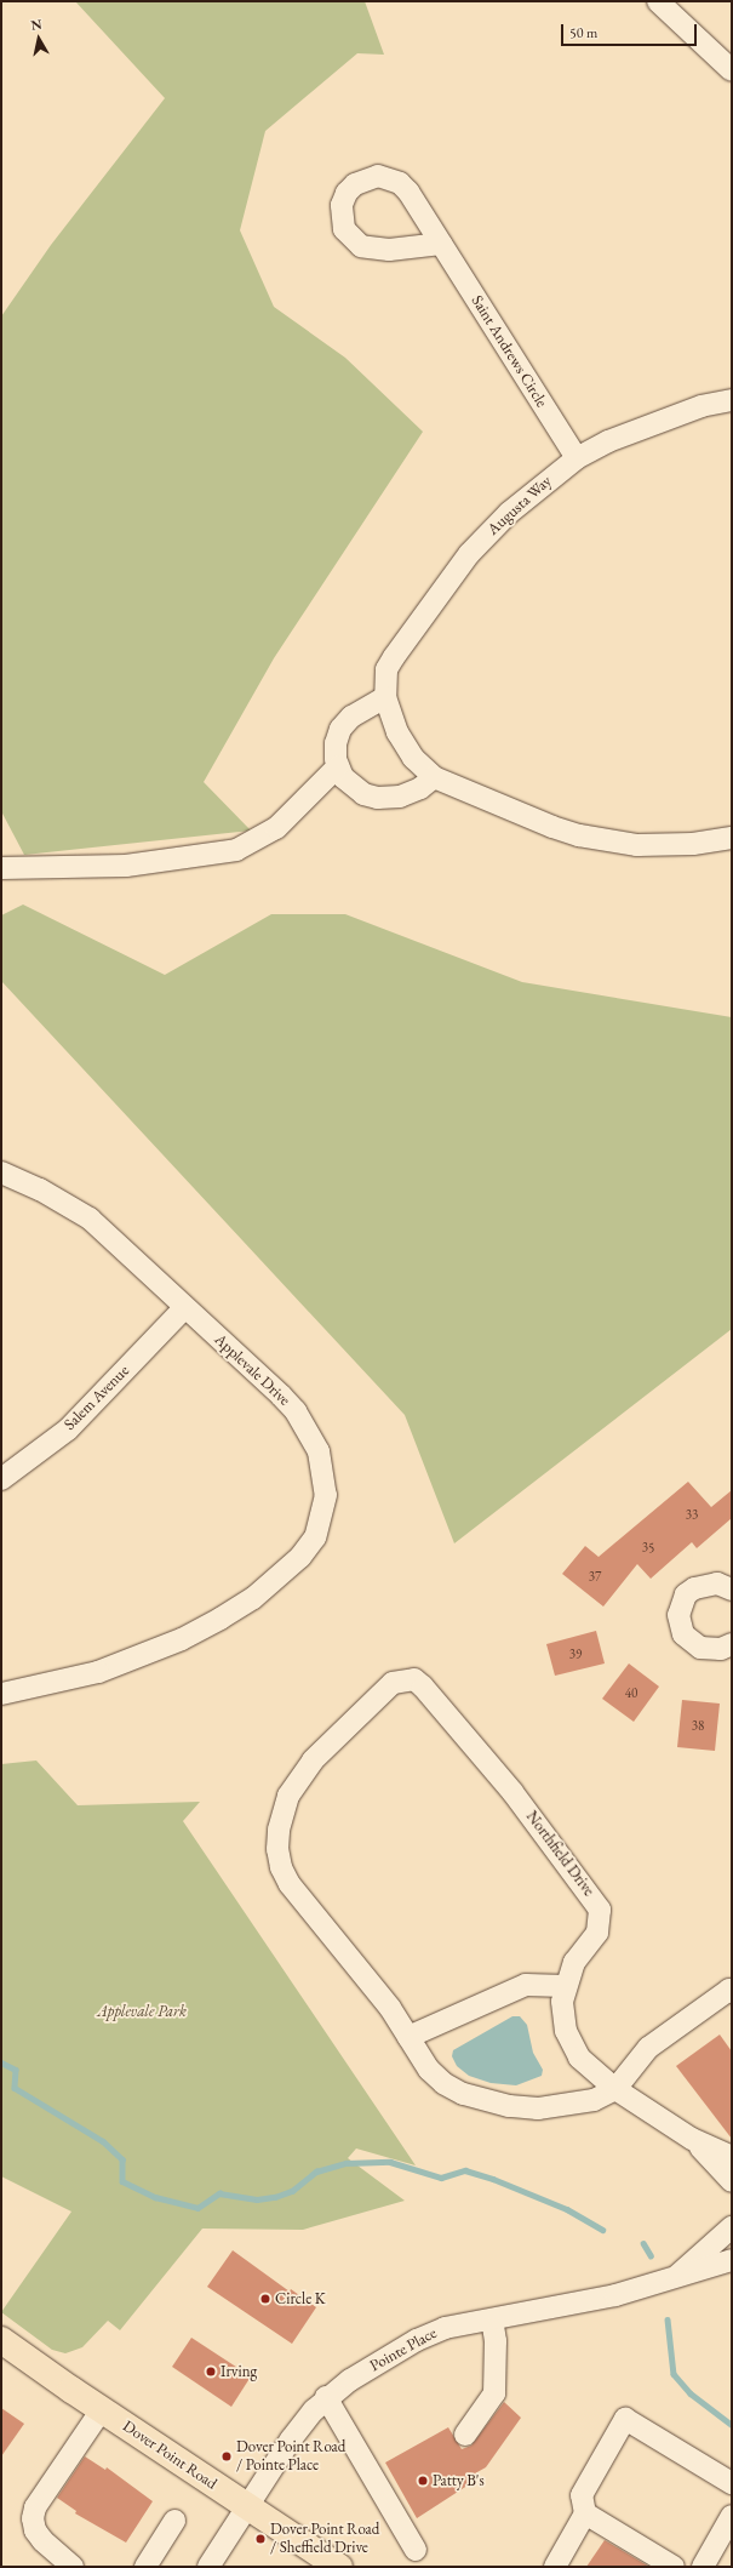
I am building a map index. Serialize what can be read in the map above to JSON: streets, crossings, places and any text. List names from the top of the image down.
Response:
{
  "streets": {
    "main road": ["Dover Point Road"],
    "street": [
      "Saint Andrews Circle",
      "Augusta Way",
      "Applevale Drive",
      "Salem Avenue",
      "Northfield Drive",
      "Pointe Place"
    ]
  },
  "crossings": [
    ["Saint Andrews Circle", "Augusta Way"],
    ["Applevale Drive", "Salem Avenue"],
    ["Pointe Place", "Dover Point Road"]
  ],
  "parks": ["Applevale Park"],
  "places": [
    "Circle K",
    "Irving",
    "Dover Point Road / Pointe Place",
    "Patty B's",
    "Dover Point Road / Sheffield Drive"
  ],
  "house_numbers": [
    "33",
    "35",
    "37",
    "39",
    "40",
    "38"
  ],
  "scale_bar": "50 m",
  "north": "top"
}
